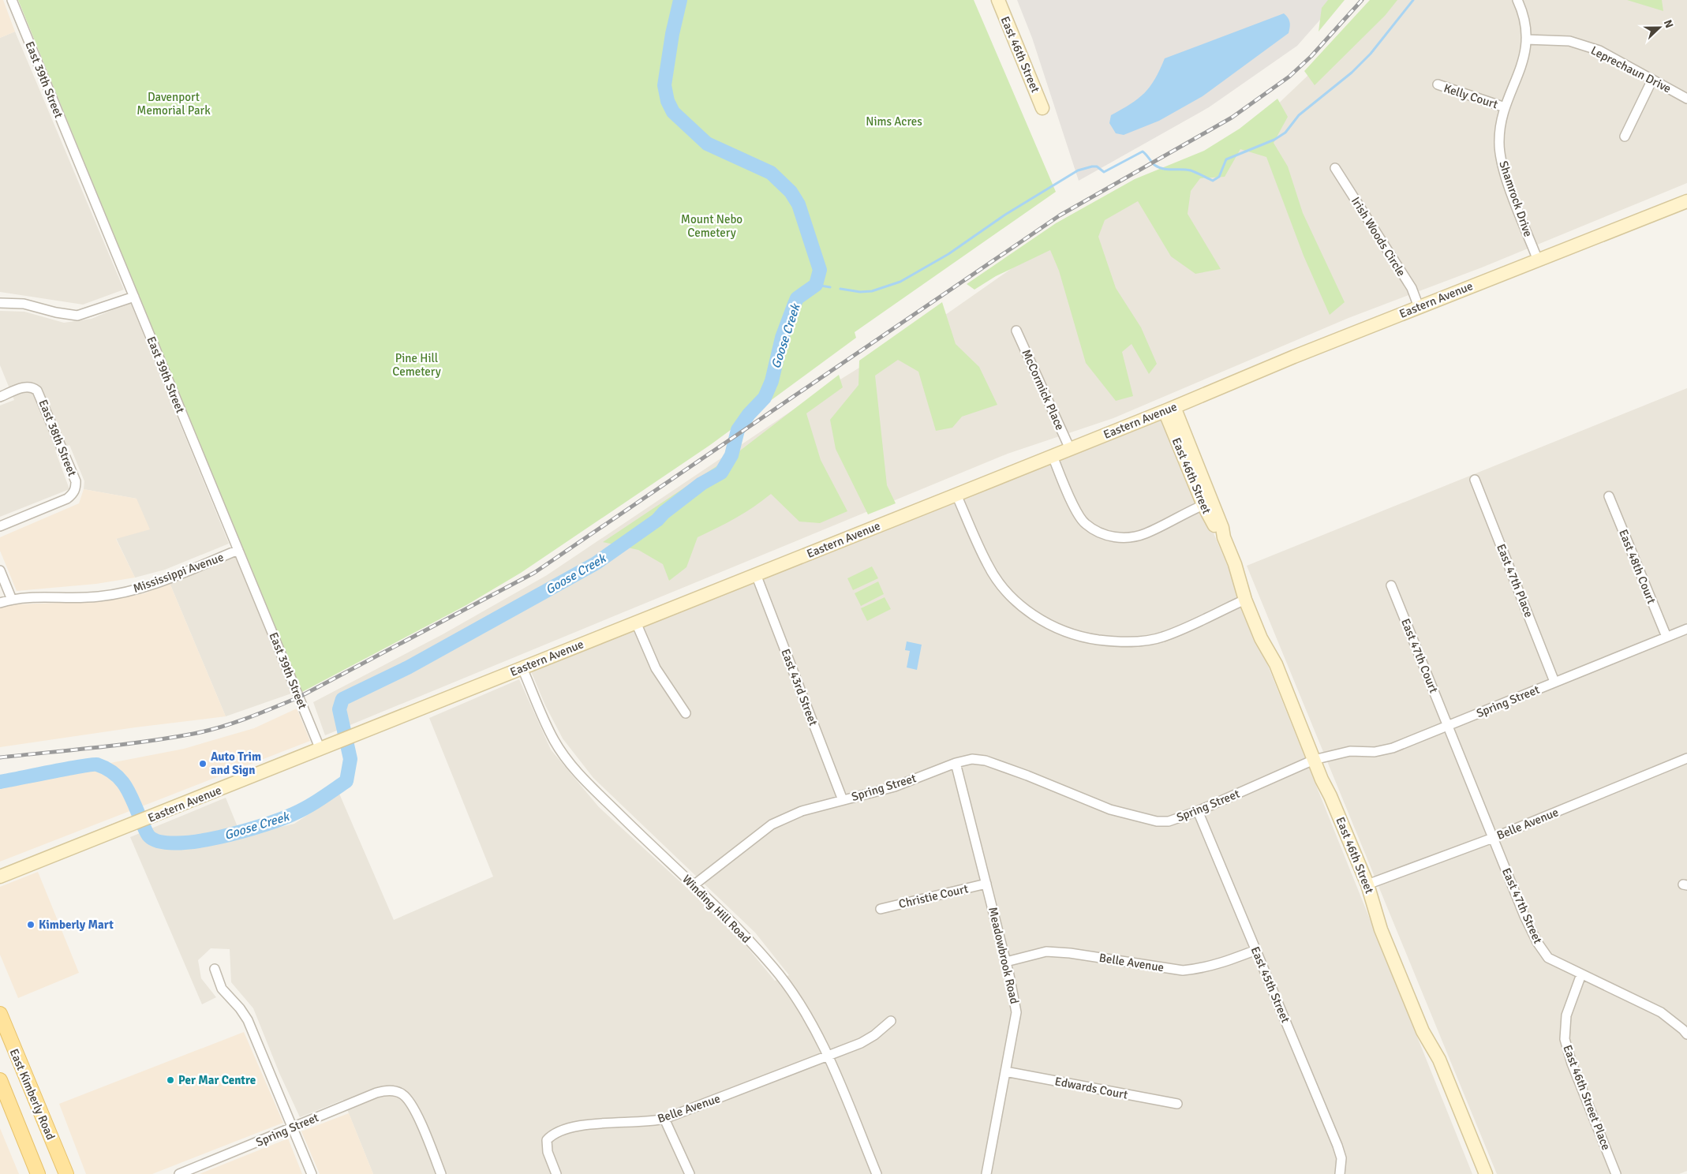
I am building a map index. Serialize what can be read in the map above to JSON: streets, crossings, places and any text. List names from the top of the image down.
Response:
{
  "streets": {
    "main road": ["East 46th Street", "Eastern Avenue", "East Kimberly Road"],
    "street": [
      "Leprechaun Drive",
      "East 39th Street",
      "Kelly Court",
      "Shamrock Drive",
      "Irish Woods Circle",
      "McCormick Place",
      "East 38th Street",
      "East 48th Court",
      "Mississippi Avenue",
      "East 47th Place",
      "East 47th Court",
      "East 43rd Street",
      "Spring Street",
      "Belle Avenue",
      "Christie Court",
      "East 47th Street",
      "Winding Hill Road",
      "Meadowbrook Road",
      "East 45th Street",
      "Edwards Court",
      "East 46th Street Place"
    ]
  },
  "crossings": [
    ["East 46th Street", "Eastern Avenue"],
    ["East 46th Street", "Spring Street"],
    ["East 46th Street", "Belle Avenue"],
    ["Leprechaun Drive", "Shamrock Drive"],
    ["East 39th Street", "Eastern Avenue"],
    ["East 39th Street", "Mississippi Avenue"],
    ["Kelly Court", "Shamrock Drive"],
    ["Shamrock Drive", "Eastern Avenue"],
    ["Irish Woods Circle", "Eastern Avenue"],
    ["Eastern Avenue", "McCormick Place"],
    ["Eastern Avenue", "East 43rd Street"],
    ["Eastern Avenue", "Winding Hill Road"],
    ["East 48th Court", "Spring Street"],
    ["East 47th Place", "Spring Street"],
    ["East 47th Court", "Spring Street"],
    ["East 47th Court", "East 47th Street"],
    ["East 43rd Street", "Spring Street"],
    ["Spring Street", "East 47th Street"],
    ["Spring Street", "Winding Hill Road"],
    ["Spring Street", "Meadowbrook Road"],
    ["Spring Street", "East 45th Street"],
    ["Belle Avenue", "East 47th Street"],
    ["Belle Avenue", "Winding Hill Road"],
    ["Belle Avenue", "Meadowbrook Road"],
    ["Belle Avenue", "East 45th Street"],
    ["Christie Court", "Meadowbrook Road"],
    ["East 47th Street", "East 46th Street Place"],
    ["Meadowbrook Road", "Edwards Court"]
  ],
  "water": ["Goose Creek"],
  "parks": [
    "Davenport Memorial Park",
    "Nims Acres",
    "Mount Nebo Cemetery",
    "Pine Hill Cemetery"
  ],
  "places": ["Auto Trim and Sign", "Kimberly Mart", "Per Mar Centre"],
  "north": "right"
}
